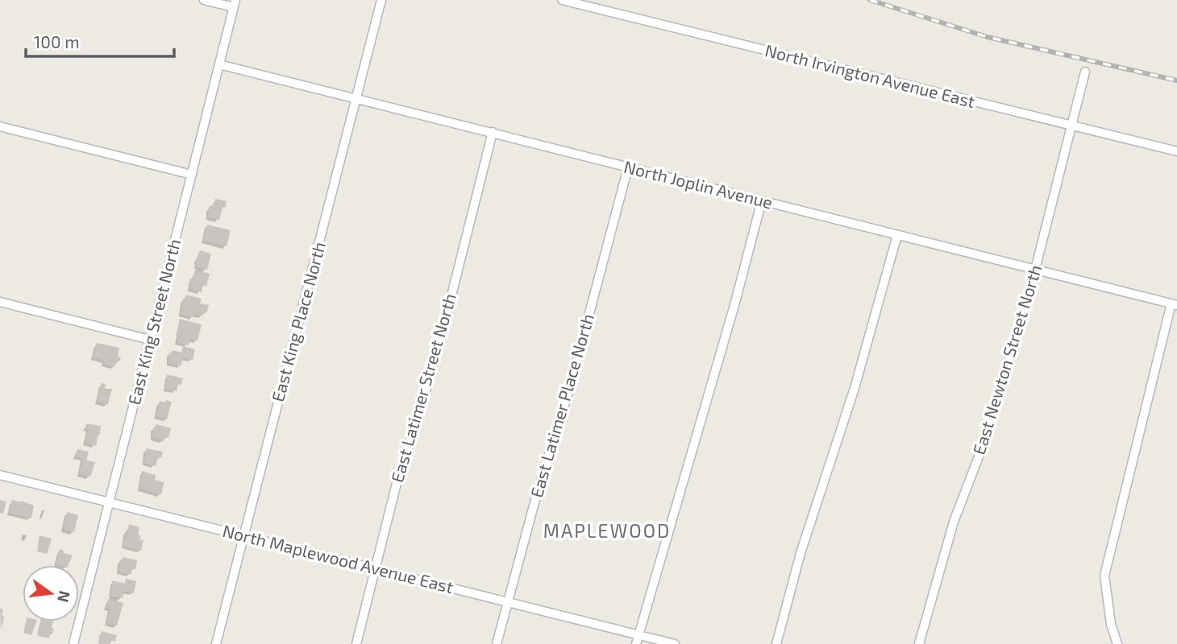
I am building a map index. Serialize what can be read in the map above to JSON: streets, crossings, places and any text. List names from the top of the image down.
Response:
{
  "streets": {
    "street": [
      "North Irvington Avenue East",
      "North Joplin Avenue",
      "East King Street North",
      "East King Place North",
      "East Newton Street North",
      "East Latimer Street North",
      "East Latimer Place North",
      "North Maplewood Avenue East"
    ]
  },
  "crossings": [
    ["North Irvington Avenue East", "East Newton Street North"],
    ["North Joplin Avenue", "East King Street North"],
    ["North Joplin Avenue", "East King Place North"],
    ["North Joplin Avenue", "East Newton Street North"],
    ["North Joplin Avenue", "East Latimer Street North"],
    ["North Joplin Avenue", "East Latimer Place North"],
    ["East King Street North", "North Maplewood Avenue East"],
    ["East King Place North", "North Maplewood Avenue East"],
    ["East Latimer Street North", "North Maplewood Avenue East"],
    ["East Latimer Place North", "North Maplewood Avenue East"]
  ],
  "districts": ["MAPLEWOOD"],
  "scale_bar": "100 m",
  "north": "right"
}
